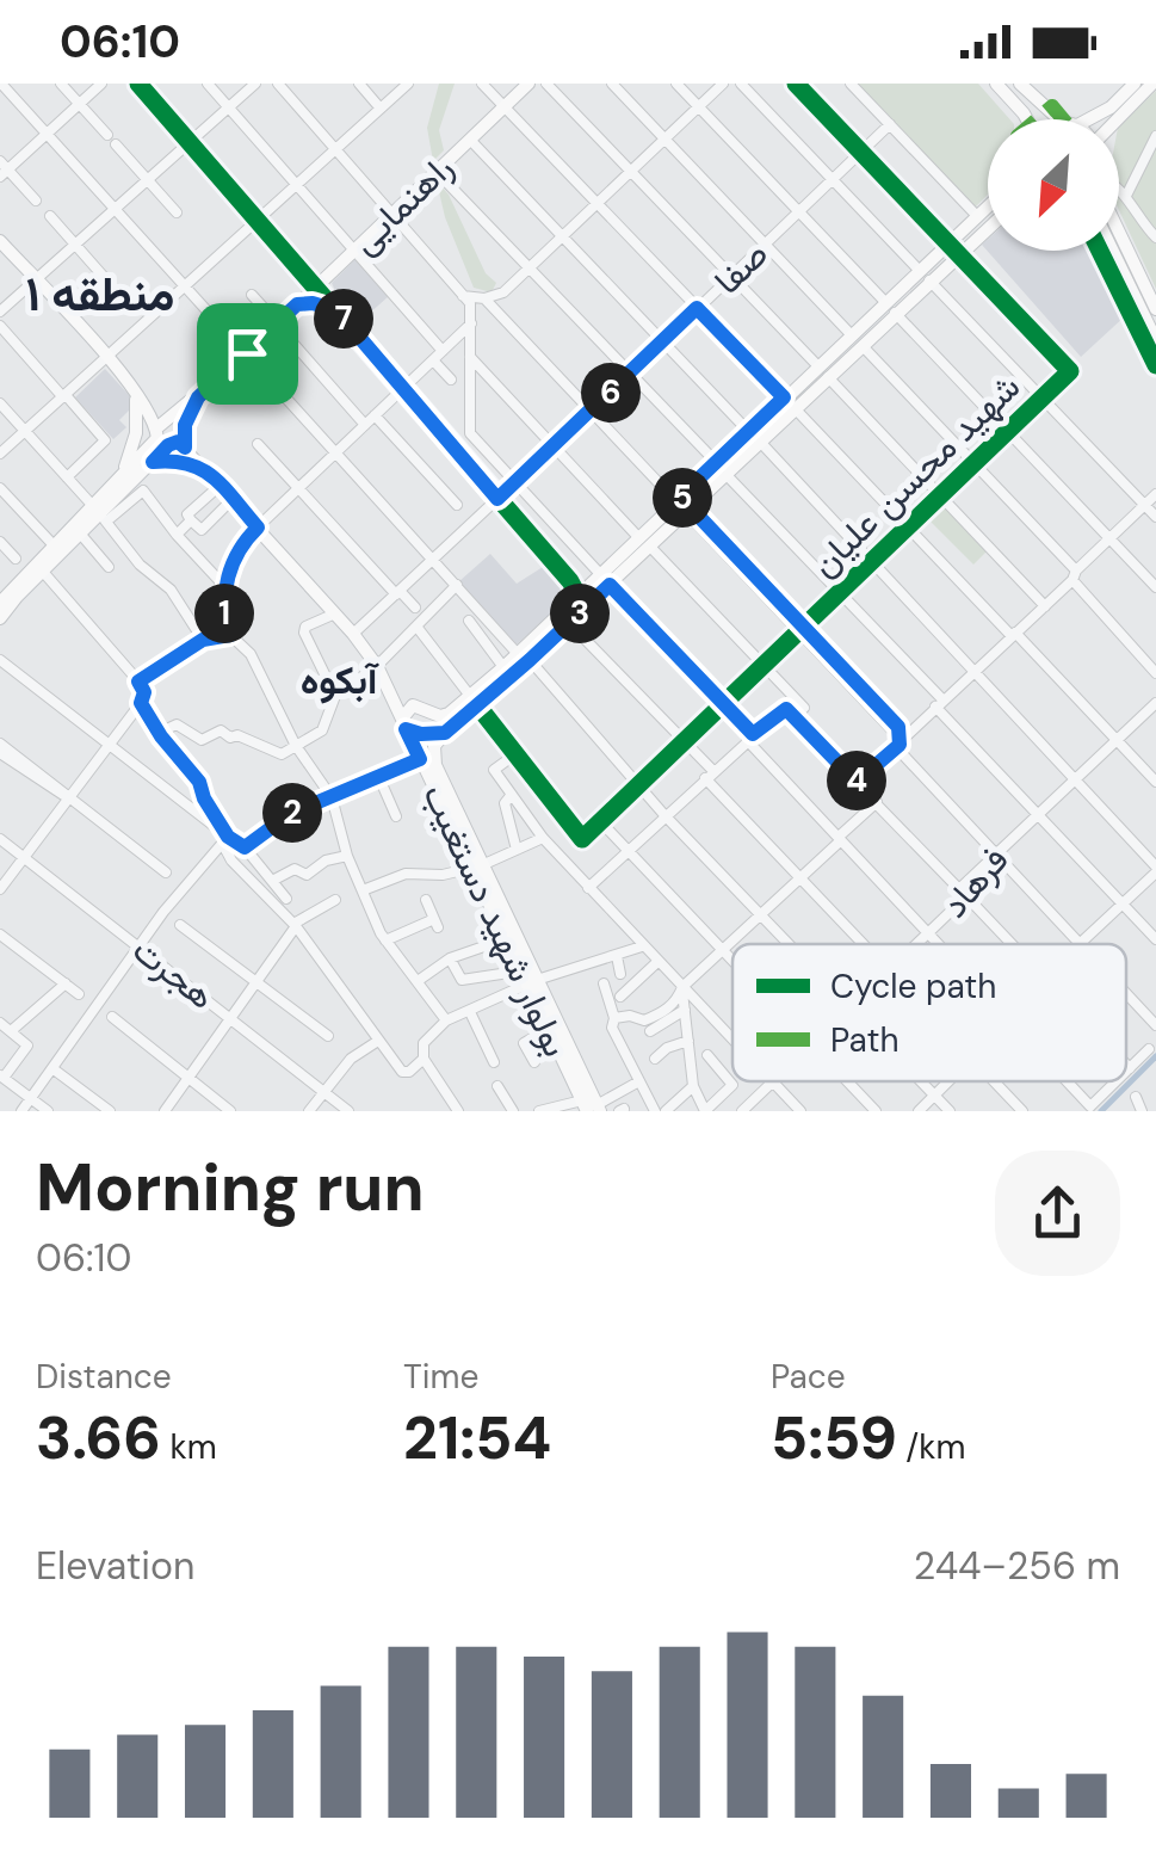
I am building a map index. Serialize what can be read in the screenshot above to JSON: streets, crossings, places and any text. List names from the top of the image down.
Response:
{
  "streets": {
    "main road": ["راهنمایی", "بولوار شهید دستغیب"],
    "street": [
      "صفا",
      "شهید محسن علیان",
      "فرهاد",
      "هجرت"
    ]
  },
  "crossings": [
    ["راهنمایی", "بولوار شهید دستغیب"],
    ["صفا", "بولوار شهید دستغیب"]
  ],
  "districts": ["منطقه ۱", "آبکوه"],
  "legend": ["Cycle path", "Path"],
  "north": "bottom left",
  "page": {
    "status": "06:10",
    "pins": [
      "7",
      "6",
      "5",
      "1",
      "3",
      "4",
      "2"
    ],
    "heading": ["Morning run", "06:10"],
    "stats": [
      ["Distance", "3.66 km"],
      ["Time", "21:54"],
      ["Pace", "5:59 /km"]
    ],
    "chart": ["Elevation", "244–256 m"]
  }
}
